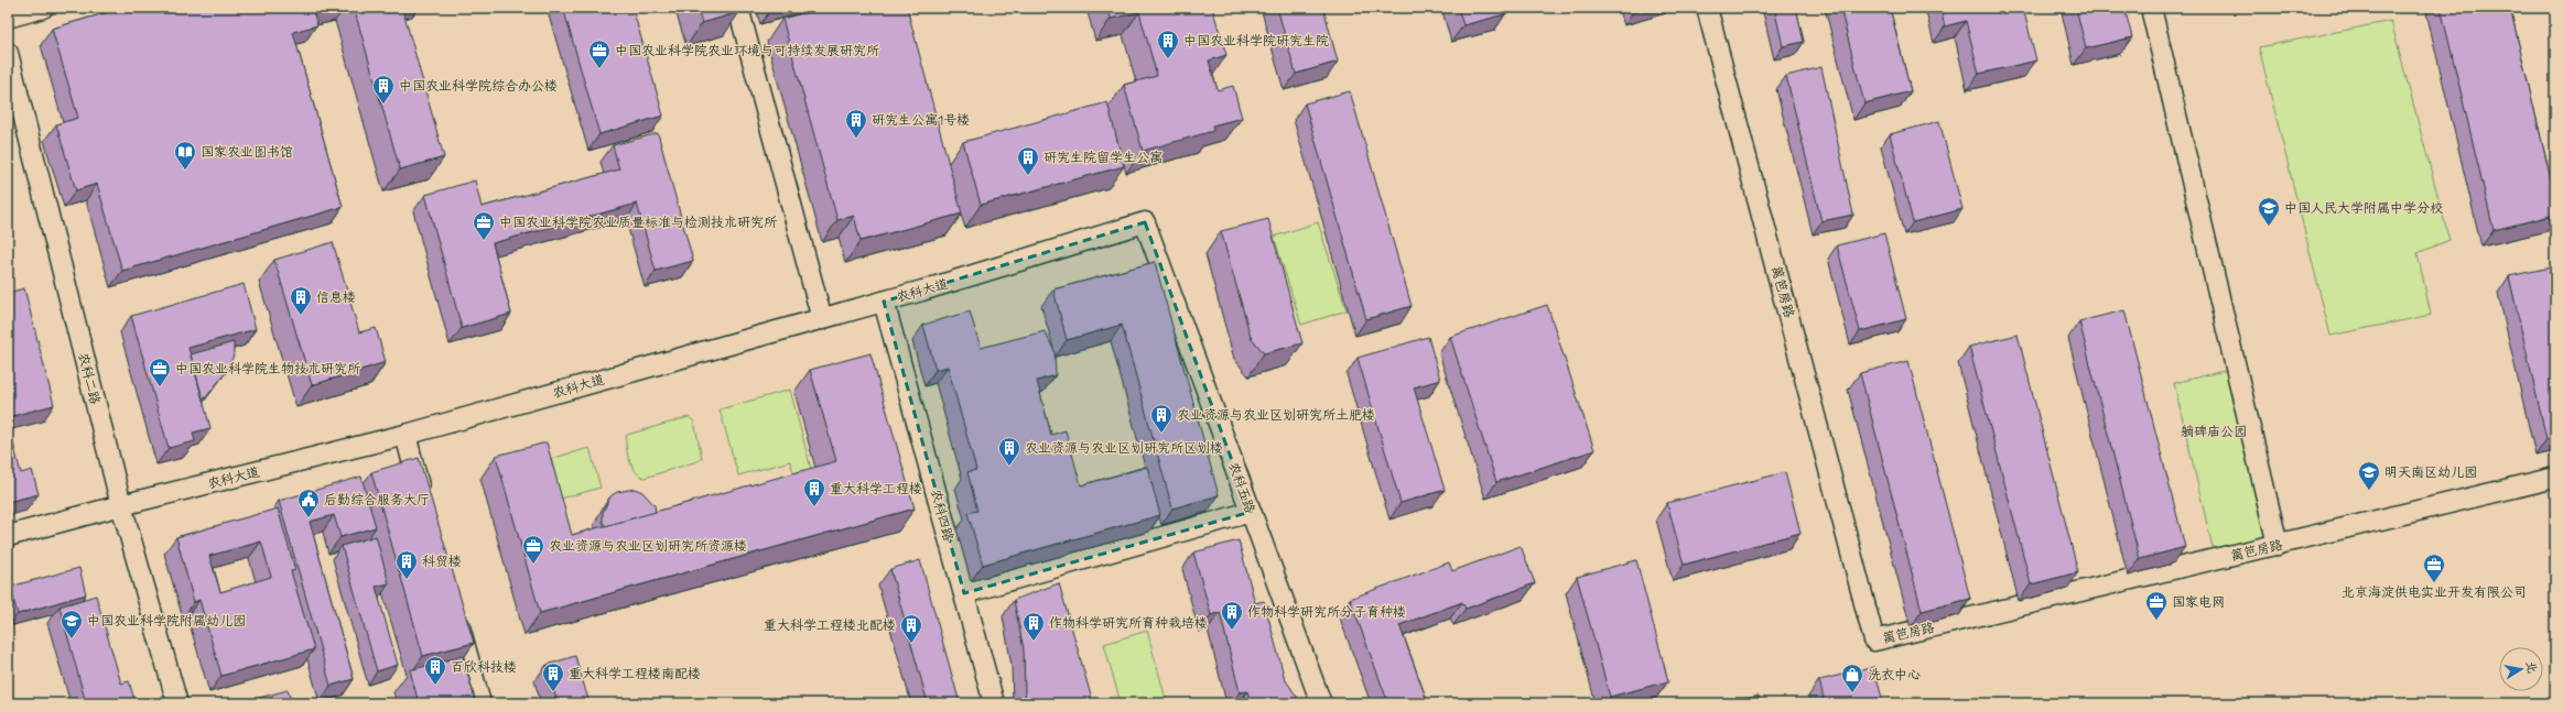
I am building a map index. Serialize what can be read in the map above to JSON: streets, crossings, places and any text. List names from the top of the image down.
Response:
{
  "streets": {
    "street": [
      "农科大道",
      "篱笆房路",
      "农科二路",
      "农科五路",
      "农科四路"
    ]
  },
  "crossings": [
    ["农科大道", "农科二路"],
    ["农科大道", "农科五路"],
    ["农科大道", "农科四路"]
  ],
  "parks": ["躺碑庙公园"],
  "places": {
    "building": [
      "中国农业科学院研究生院",
      "中国农业科学院综合办公楼",
      "研究生公寓1号楼",
      "研究生院留学生公寓",
      "信息楼",
      "农业资源与农业区划研究所土肥楼",
      "农业资源与农业区划研究所区划楼",
      "重大科学工程楼",
      "科贸楼",
      "作物科学研究所分子育种楼",
      "作物科学研究所育种栽培楼",
      "重大科学工程楼北配楼",
      "百欣科技楼",
      "重大科学工程楼南配楼"
    ],
    "office": [
      "中国农业科学院农业环境与可持续发展研究所",
      "中国农业科学院农业质量标准与检测技术研究所",
      "中国农业科学院生物技术研究所",
      "农业资源与农业区划研究所资源楼",
      "北京海淀供电实业开发有限公司",
      "国家电网"
    ],
    "library": ["国家农业图书馆"],
    "school or university": ["中国人民大学附属中学分校", "明天南区幼儿园", "中国农业科学院附属幼儿园"],
    "public building": ["后勤综合服务大厅"],
    "shop": ["洗衣中心"]
  },
  "north": "right"
}
